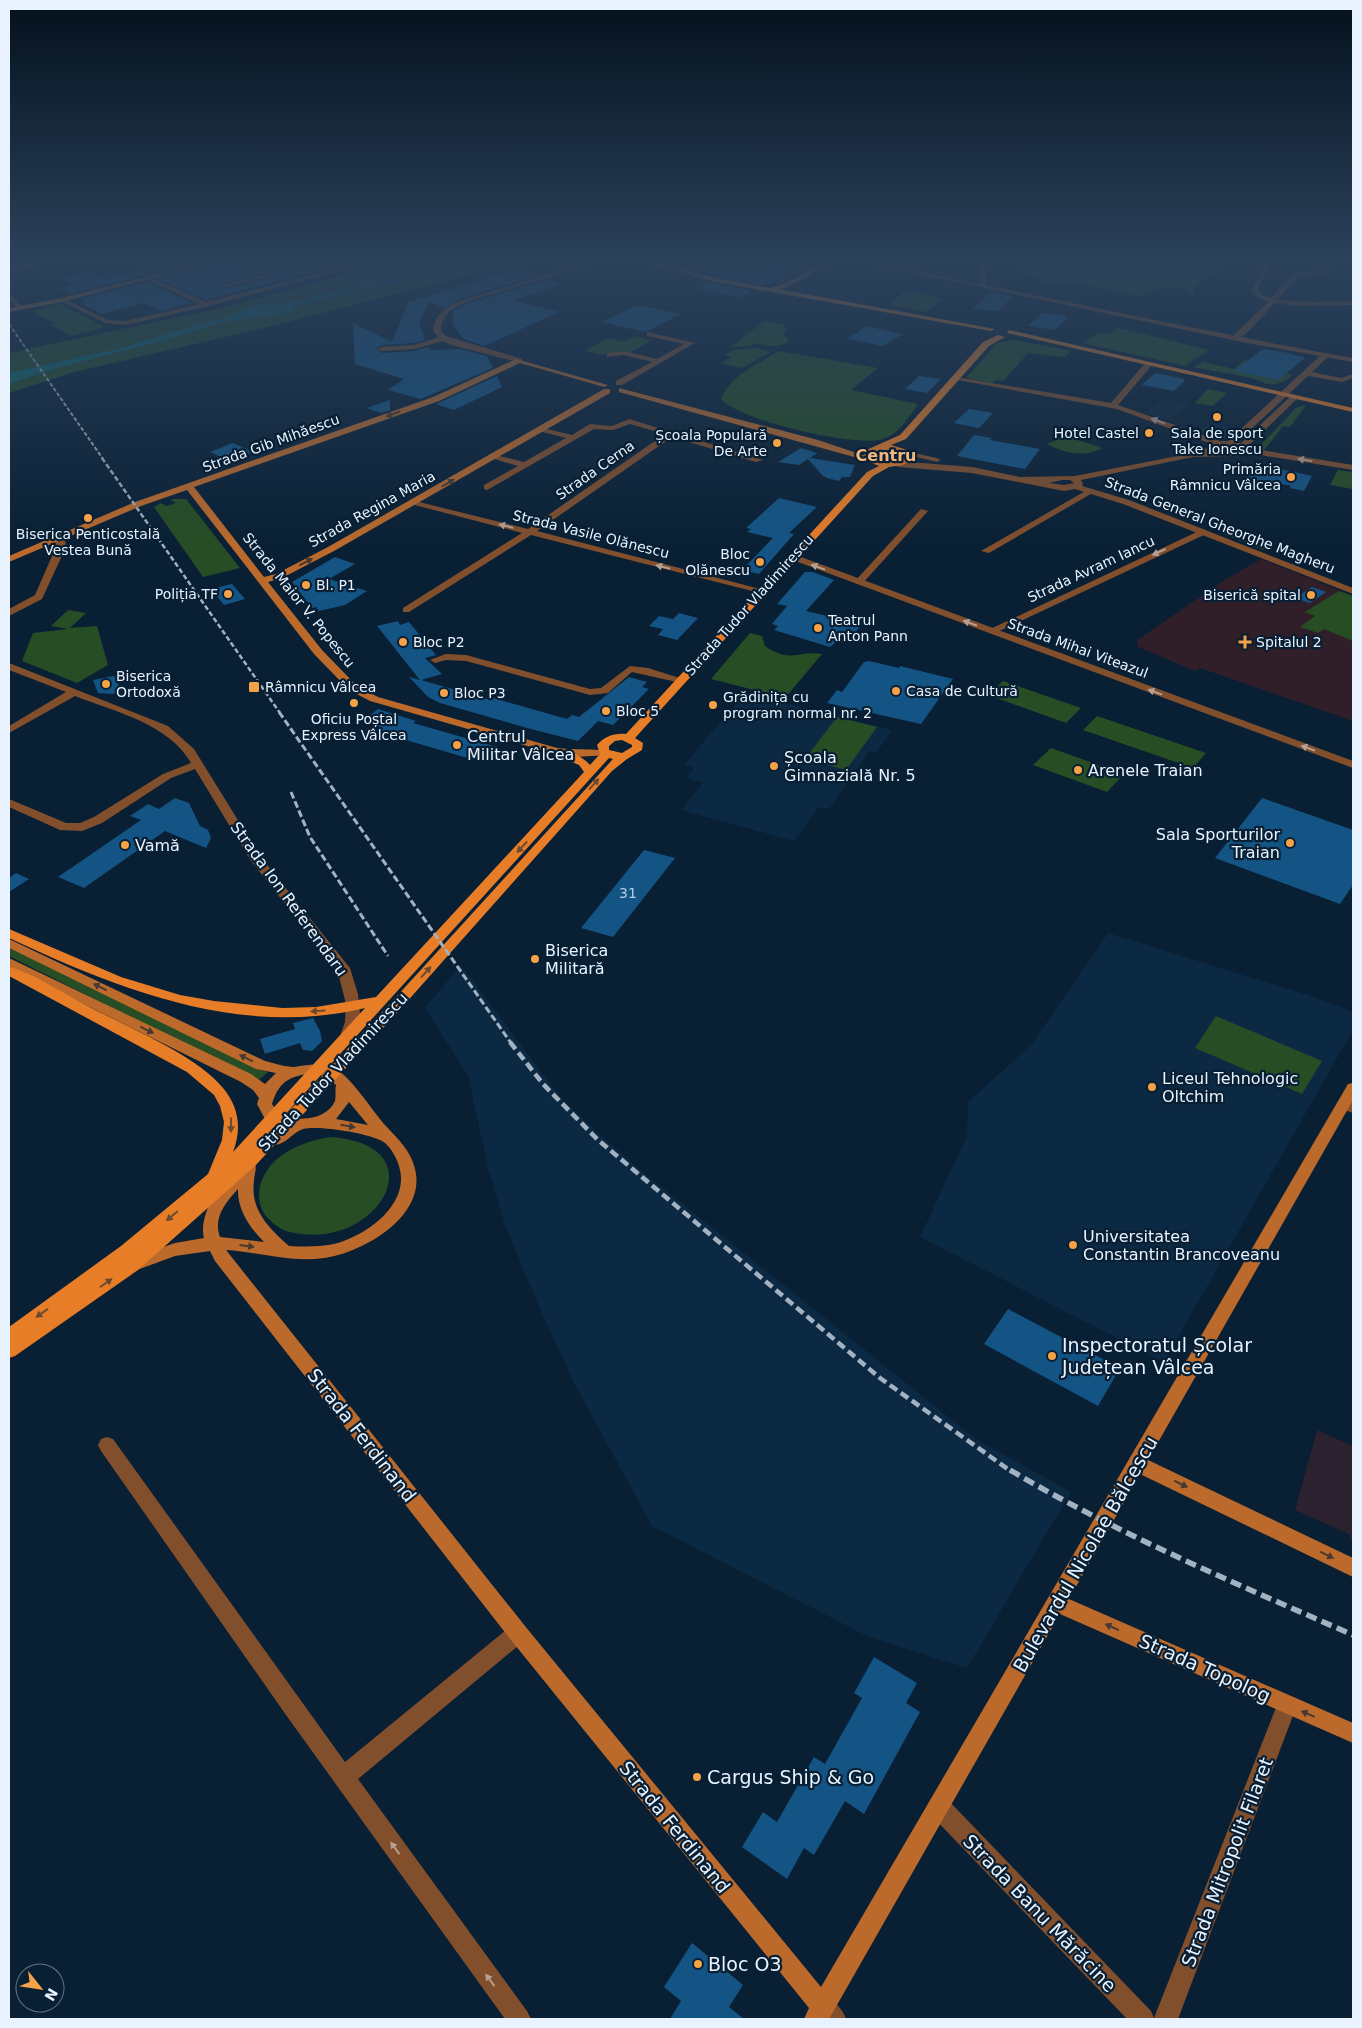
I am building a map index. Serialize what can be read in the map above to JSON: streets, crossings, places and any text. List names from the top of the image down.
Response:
{
  "streets": {
    "main road": [
      "Strada Gib Mihăescu",
      "Strada Regina Maria",
      "Strada Maior V. Popescu",
      "Strada Tudor Vladimirescu",
      "Strada Ferdinand",
      "Bulevardul Nicolae Bălcescu",
      "Strada Topolog"
    ],
    "street": [
      "Strada Cerna",
      "Strada General Gheorghe Magheru",
      "Strada Vasile Olănescu",
      "Strada Avram Iancu",
      "Strada Mihai Viteazul",
      "Strada Ion Referendaru",
      "Strada Mitropolit Filaret",
      "Strada Banu Mărăcine"
    ]
  },
  "crossings": [
    ["Strada Gib Mihăescu", "Strada Maior V. Popescu"],
    ["Strada Cerna", "Strada Vasile Olănescu"],
    ["Strada Regina Maria", "Strada Vasile Olănescu"],
    ["Strada Regina Maria", "Strada Maior V. Popescu"],
    ["Strada General Gheorghe Magheru", "Strada Avram Iancu"],
    ["Strada Vasile Olănescu", "Strada Tudor Vladimirescu"],
    ["Strada Avram Iancu", "Strada Mihai Viteazul"],
    ["Strada Maior V. Popescu", "Strada Tudor Vladimirescu"],
    ["Strada Tudor Vladimirescu", "Strada Mihai Viteazul"],
    ["Strada Tudor Vladimirescu", "Strada Ferdinand"],
    ["Strada Ferdinand", "Bulevardul Nicolae Bălcescu"],
    ["Bulevardul Nicolae Bălcescu", "Strada Topolog"],
    ["Bulevardul Nicolae Bălcescu", "Strada Banu Mărăcine"],
    ["Strada Topolog", "Strada Mitropolit Filaret"]
  ],
  "one_way": [
    "Strada Gib Mihăescu",
    "Strada Regina Maria",
    "Strada Mihai Viteazul",
    "Strada Topolog"
  ],
  "districts": ["Centru"],
  "places": {
    "other": [
      "Sala de sport Take Ionescu",
      "Hotel Castel",
      "Școala Populară De Arte",
      "Primăria Râmnicu Vâlcea",
      "Biserica Penticostală Vestea Bună",
      "Bloc Olănescu",
      "Bl. P1",
      "Poliția TF",
      "Biserică spital",
      "Teatrul Anton Pann",
      "Bloc P2",
      "Biserica Ortodoxă",
      "Casa de Cultură",
      "Bloc P3",
      "Oficiu Poștal Express Vâlcea",
      "Grădinița cu program normal nr. 2",
      "Bloc 5",
      "Centrul Militar Vâlcea",
      "Școala Gimnazială Nr. 5",
      "Arenele Traian",
      "Sala Sporturilor Traian",
      "Vamă",
      "Biserica Militară",
      "Liceul Tehnologic Oltchim",
      "Universitatea Constantin Brancoveanu",
      "Inspectoratul Școlar Județean Vâlcea",
      "Cargus Ship & Go",
      "Bloc O3"
    ],
    "health": ["Spitalul 2"],
    "transit": ["Râmnicu Vâlcea"]
  },
  "house_numbers": ["31"],
  "north": "bottom right"
}
